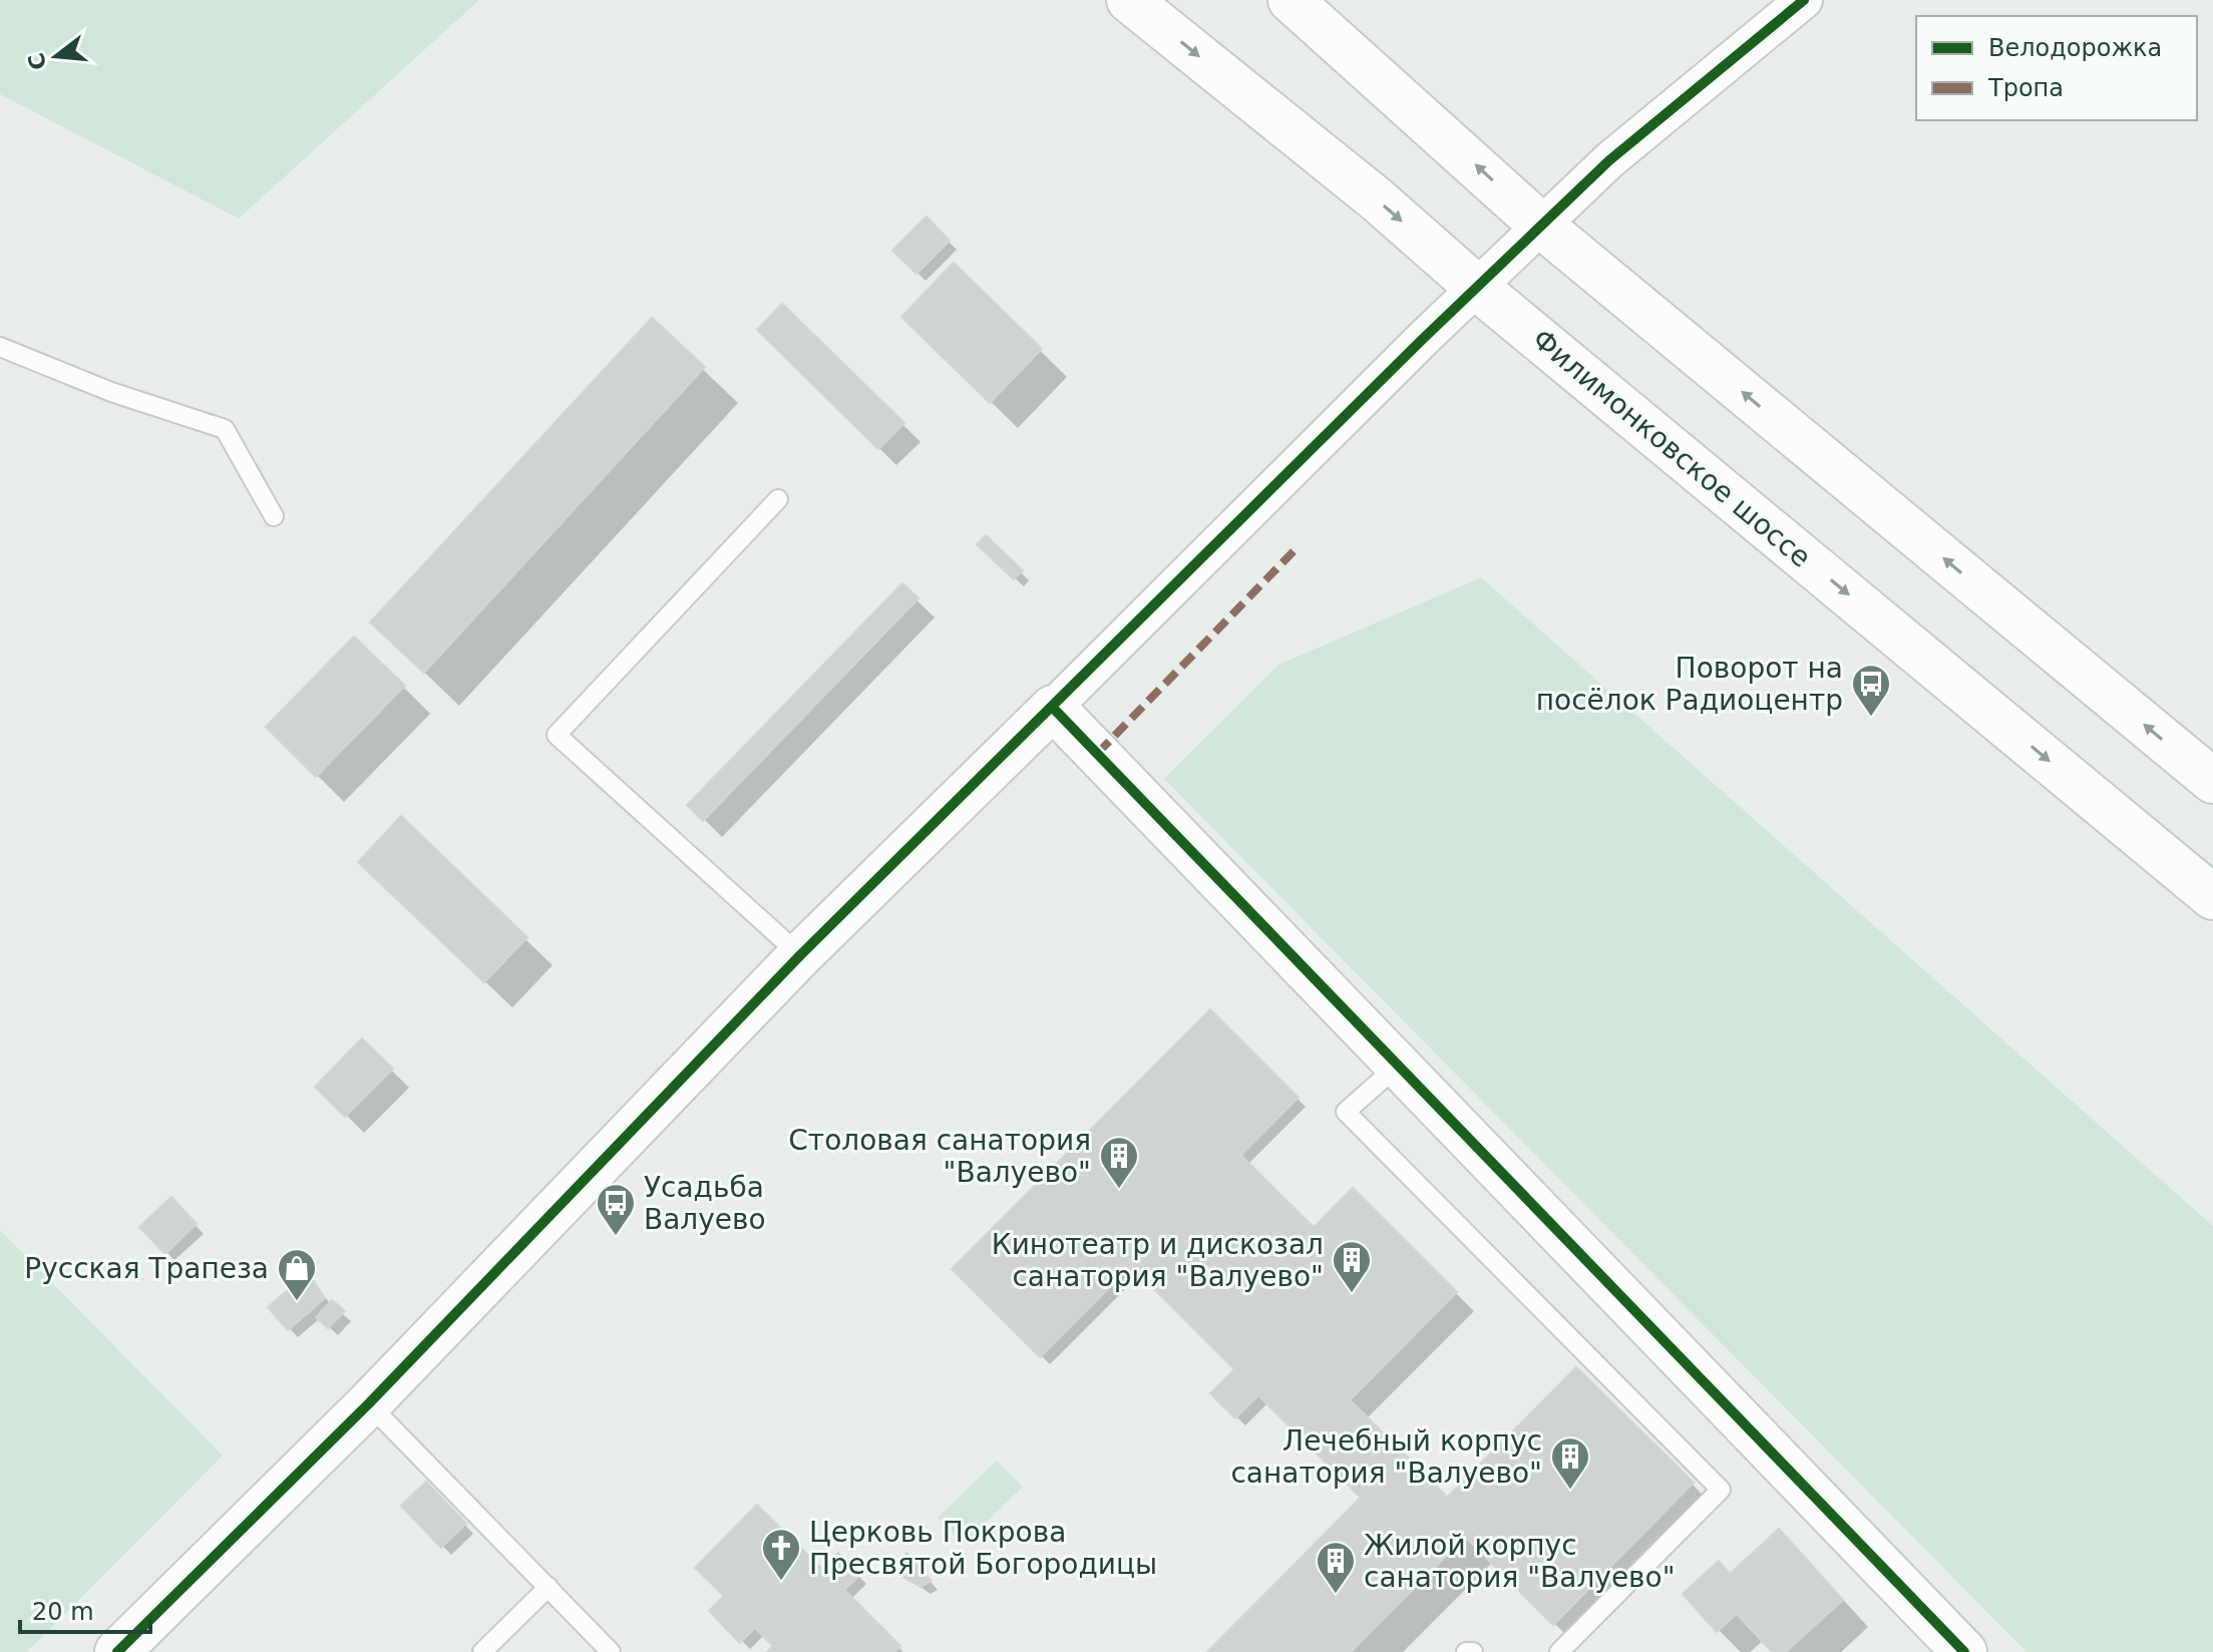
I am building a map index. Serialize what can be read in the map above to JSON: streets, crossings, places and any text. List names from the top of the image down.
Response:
{
  "streets": {
    "street": ["Филимонковское шоссе"]
  },
  "places": {
    "bus stop": ["Поворот на посёлок Радиоцентр", "Усадьба Валуево"],
    "building": [
      "Столовая санатория \"Валуево\"",
      "Кинотеатр и дискозал санатория \"Валуево\"",
      "Лечебный корпус санатория \"Валуево\"",
      "Жилой корпус санатория \"Валуево\""
    ],
    "shop": ["Русская Трапеза"],
    "church": ["Церковь Покрова Пресвятой Богородицы"]
  },
  "legend": ["Велодорожка", "Тропа"],
  "scale_bar": "20 m",
  "north": "left"
}
